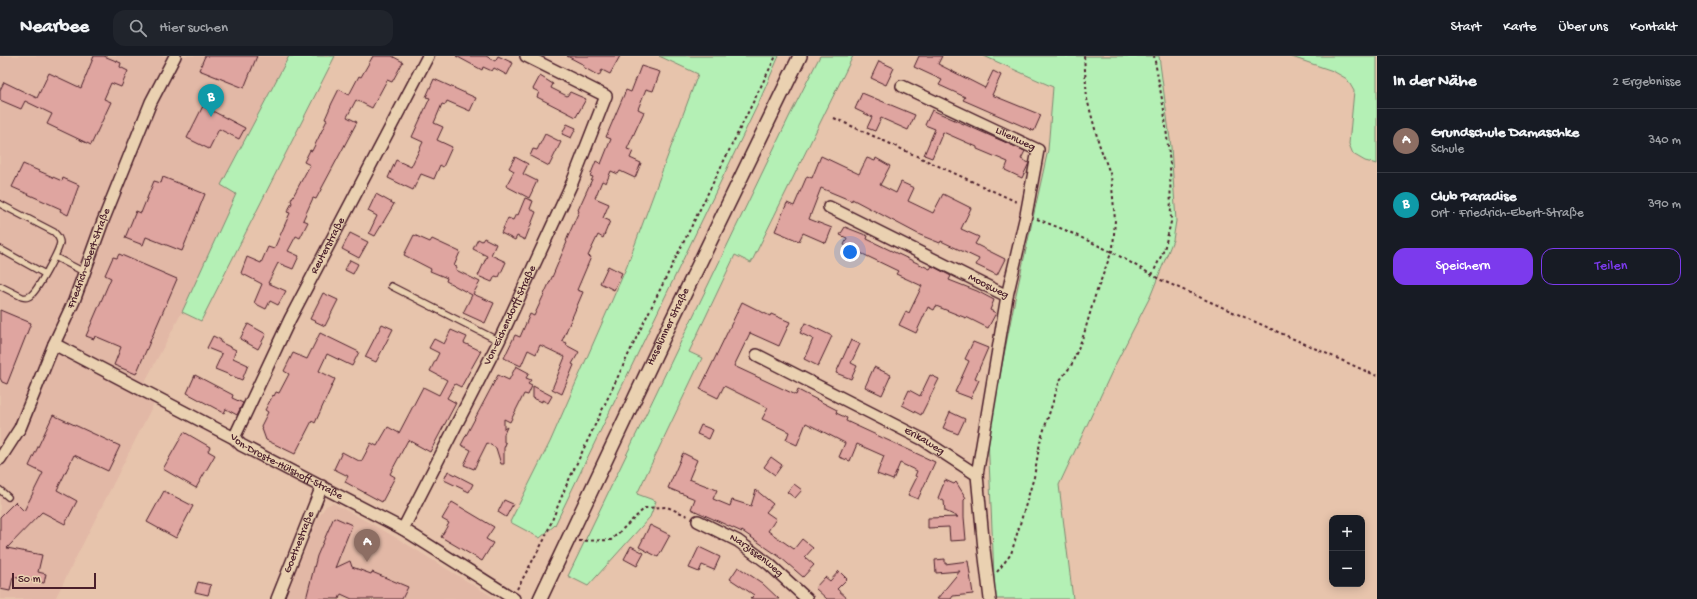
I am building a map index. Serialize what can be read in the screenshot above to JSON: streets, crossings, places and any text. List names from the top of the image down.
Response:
{
  "streets": {
    "street": [
      "Lilienweg",
      "Reuterstraße",
      "Friedrich-Ebert-Straße",
      "Moosweg",
      "Von-Eichendorff-Straße",
      "Haselünner Straße",
      "Erikaweg",
      "Von-Droste-Hülshoff-Straße",
      "Goethestraße",
      "Narzissenweg"
    ]
  },
  "crossings": [
    ["Lilienweg", "Moosweg"],
    ["Reuterstraße", "Von-Droste-Hülshoff-Straße"],
    ["Friedrich-Ebert-Straße", "Von-Droste-Hülshoff-Straße"],
    ["Moosweg", "Erikaweg"],
    ["Von-Eichendorff-Straße", "Von-Droste-Hülshoff-Straße"],
    ["Von-Droste-Hülshoff-Straße", "Goethestraße"]
  ],
  "scale_bar": "50 m",
  "page": {
    "header": "Nearbee",
    "search": "Hier suchen",
    "nav": [
      "Start",
      "Karte",
      "Über uns",
      "Kontakt"
    ],
    "heading": ["In der Nähe", "2 Ergebnisse"],
    "pins": ["B", "A"],
    "list": [
      {
        "mark": "A",
        "name": "Grundschule Damaschke",
        "note": "Schule",
        "value": "340 m"
      },
      {
        "mark": "B",
        "name": "Club Paradise",
        "note": "Ort · Friedrich-Ebert-Straße",
        "value": "390 m"
      }
    ],
    "buttons": ["Speichern", "Teilen"],
    "map_buttons": ["+", "−"],
    "scale": "50 m"
  }
}
